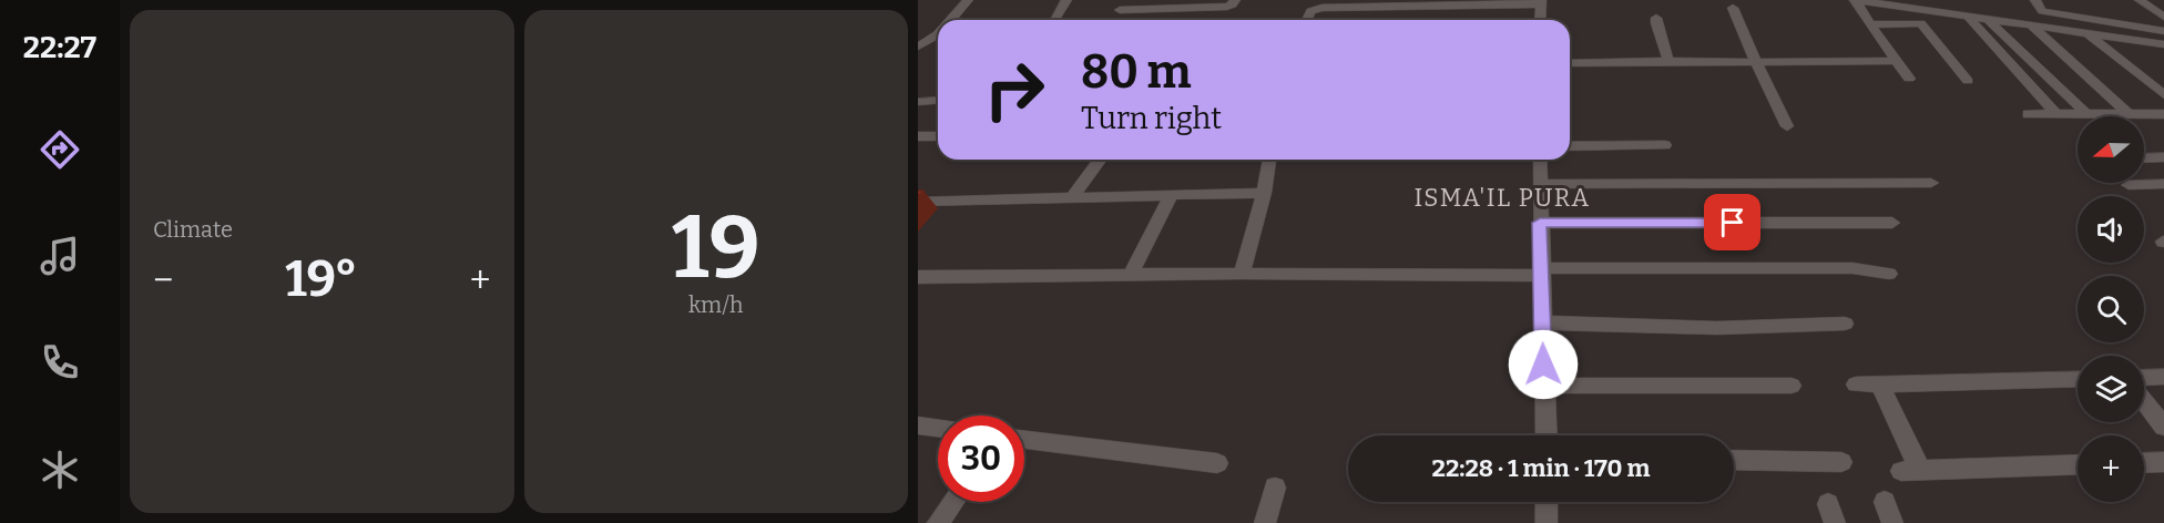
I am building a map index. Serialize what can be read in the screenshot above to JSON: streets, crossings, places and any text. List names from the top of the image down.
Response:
{
  "districts": ["ISMA'IL PURA"],
  "north": "left",
  "page": {
    "tabs": "22:27",
    "tile": [
      "Climate",
      ["19", "km/h"]
    ],
    "turn": ["80 m", "Turn right"],
    "map_buttons": "+",
    "heat": ["−", "19°", "+"],
    "limit": "30",
    "trip": "22:28 · 1 min · 170 m"
  }
}
